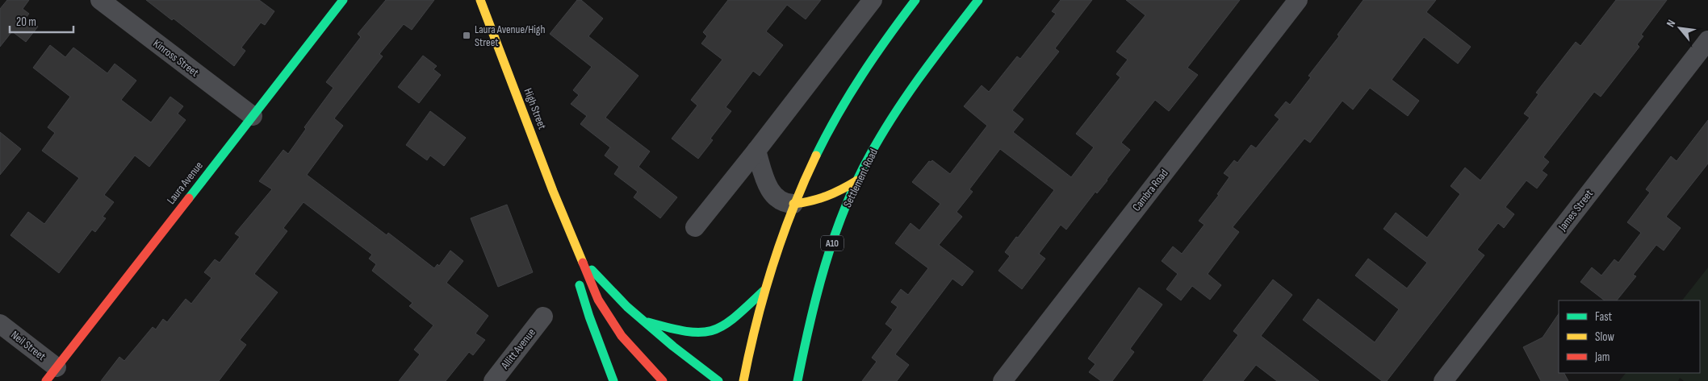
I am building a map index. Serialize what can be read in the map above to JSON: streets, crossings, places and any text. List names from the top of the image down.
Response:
{
  "streets": {
    "main road": [
      "High Street",
      "Settlement Road",
      "Laura Avenue",
      "A10"
    ],
    "street": [
      "Kinross Street",
      "Cambra Road",
      "James Street",
      "Neil Street",
      "Allitt Avenue"
    ]
  },
  "crossings": [
    ["Kinross Street", "Laura Avenue"],
    ["Laura Avenue", "Neil Street"]
  ],
  "places": {
    "transit": ["Laura Avenue/High Street"]
  },
  "legend": ["Fast", "Slow", "Jam"],
  "scale_bar": "20 m",
  "north": "top left"
}
